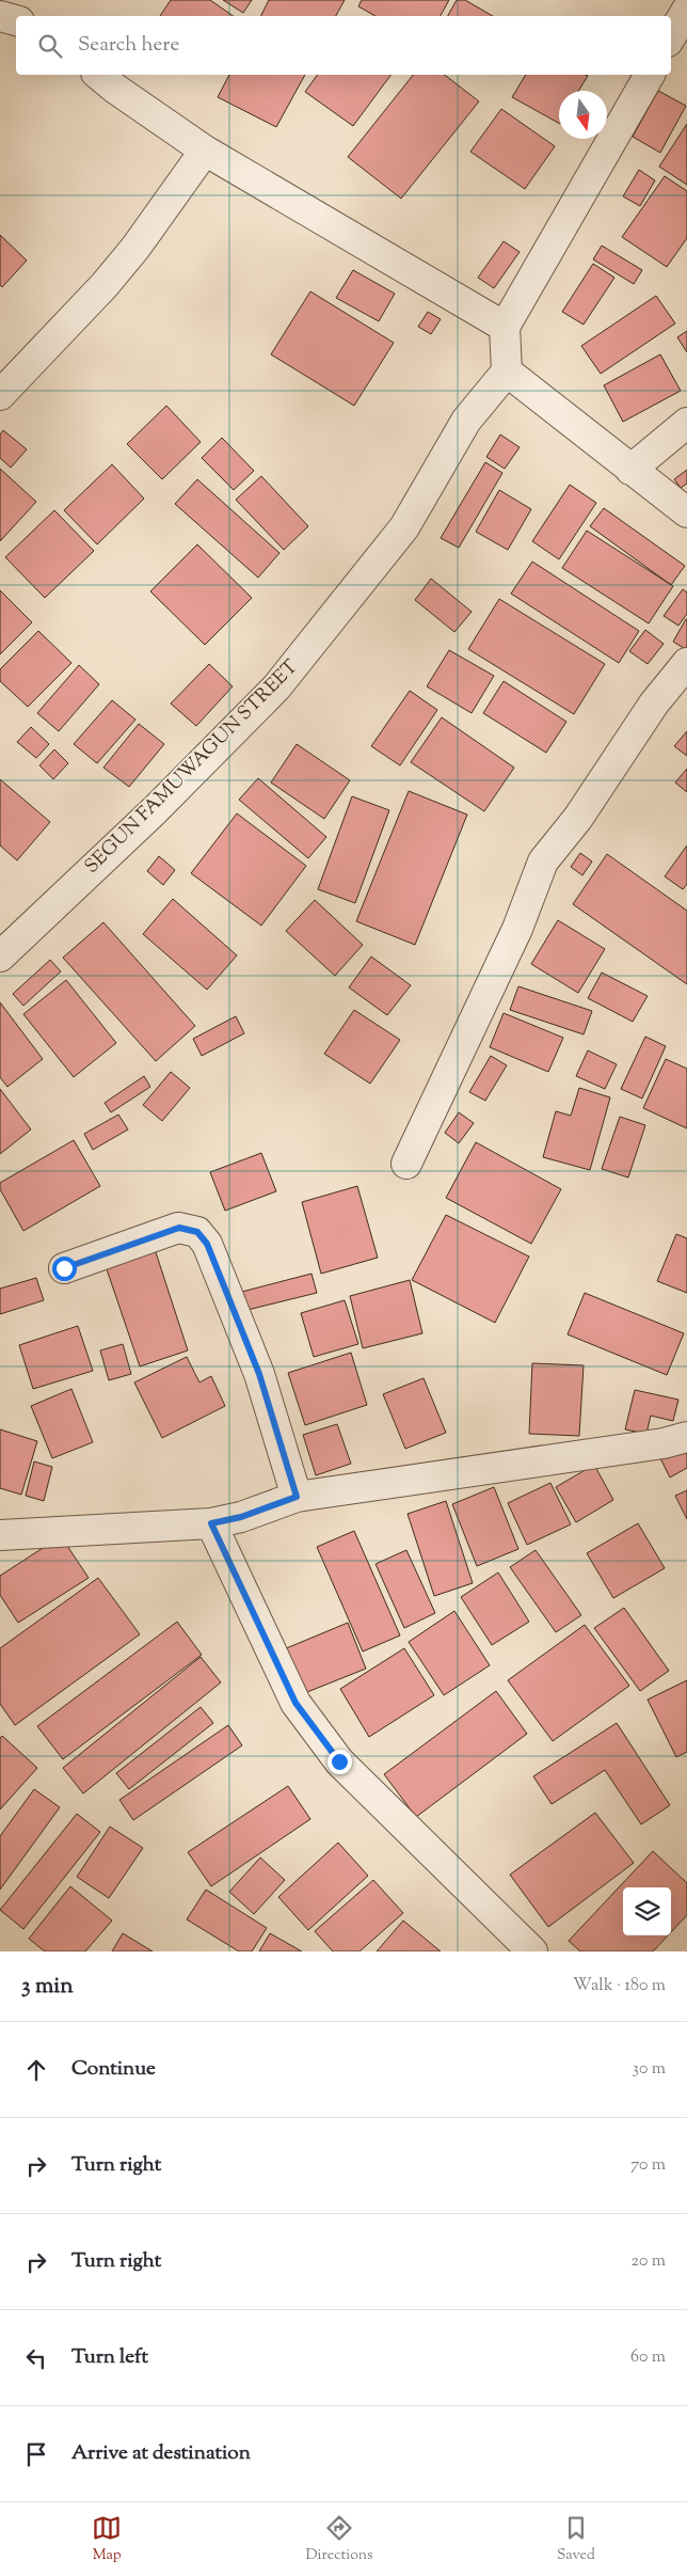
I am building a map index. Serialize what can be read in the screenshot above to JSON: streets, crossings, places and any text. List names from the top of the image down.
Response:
{
  "streets": {
    "street": ["SEGUN FAMUWAGUN STREET"]
  },
  "north": "bottom",
  "page": {
    "search": "Search here",
    "heading": ["3 min", "Walk · 180 m"],
    "list": [
      ["Continue", "30 m"],
      ["Turn right", "70 m"],
      ["Turn right", "20 m"],
      ["Turn left", "60 m"],
      "Arrive at destination"
    ],
    "nav": ["Map", "Directions", "Saved"]
  }
}
